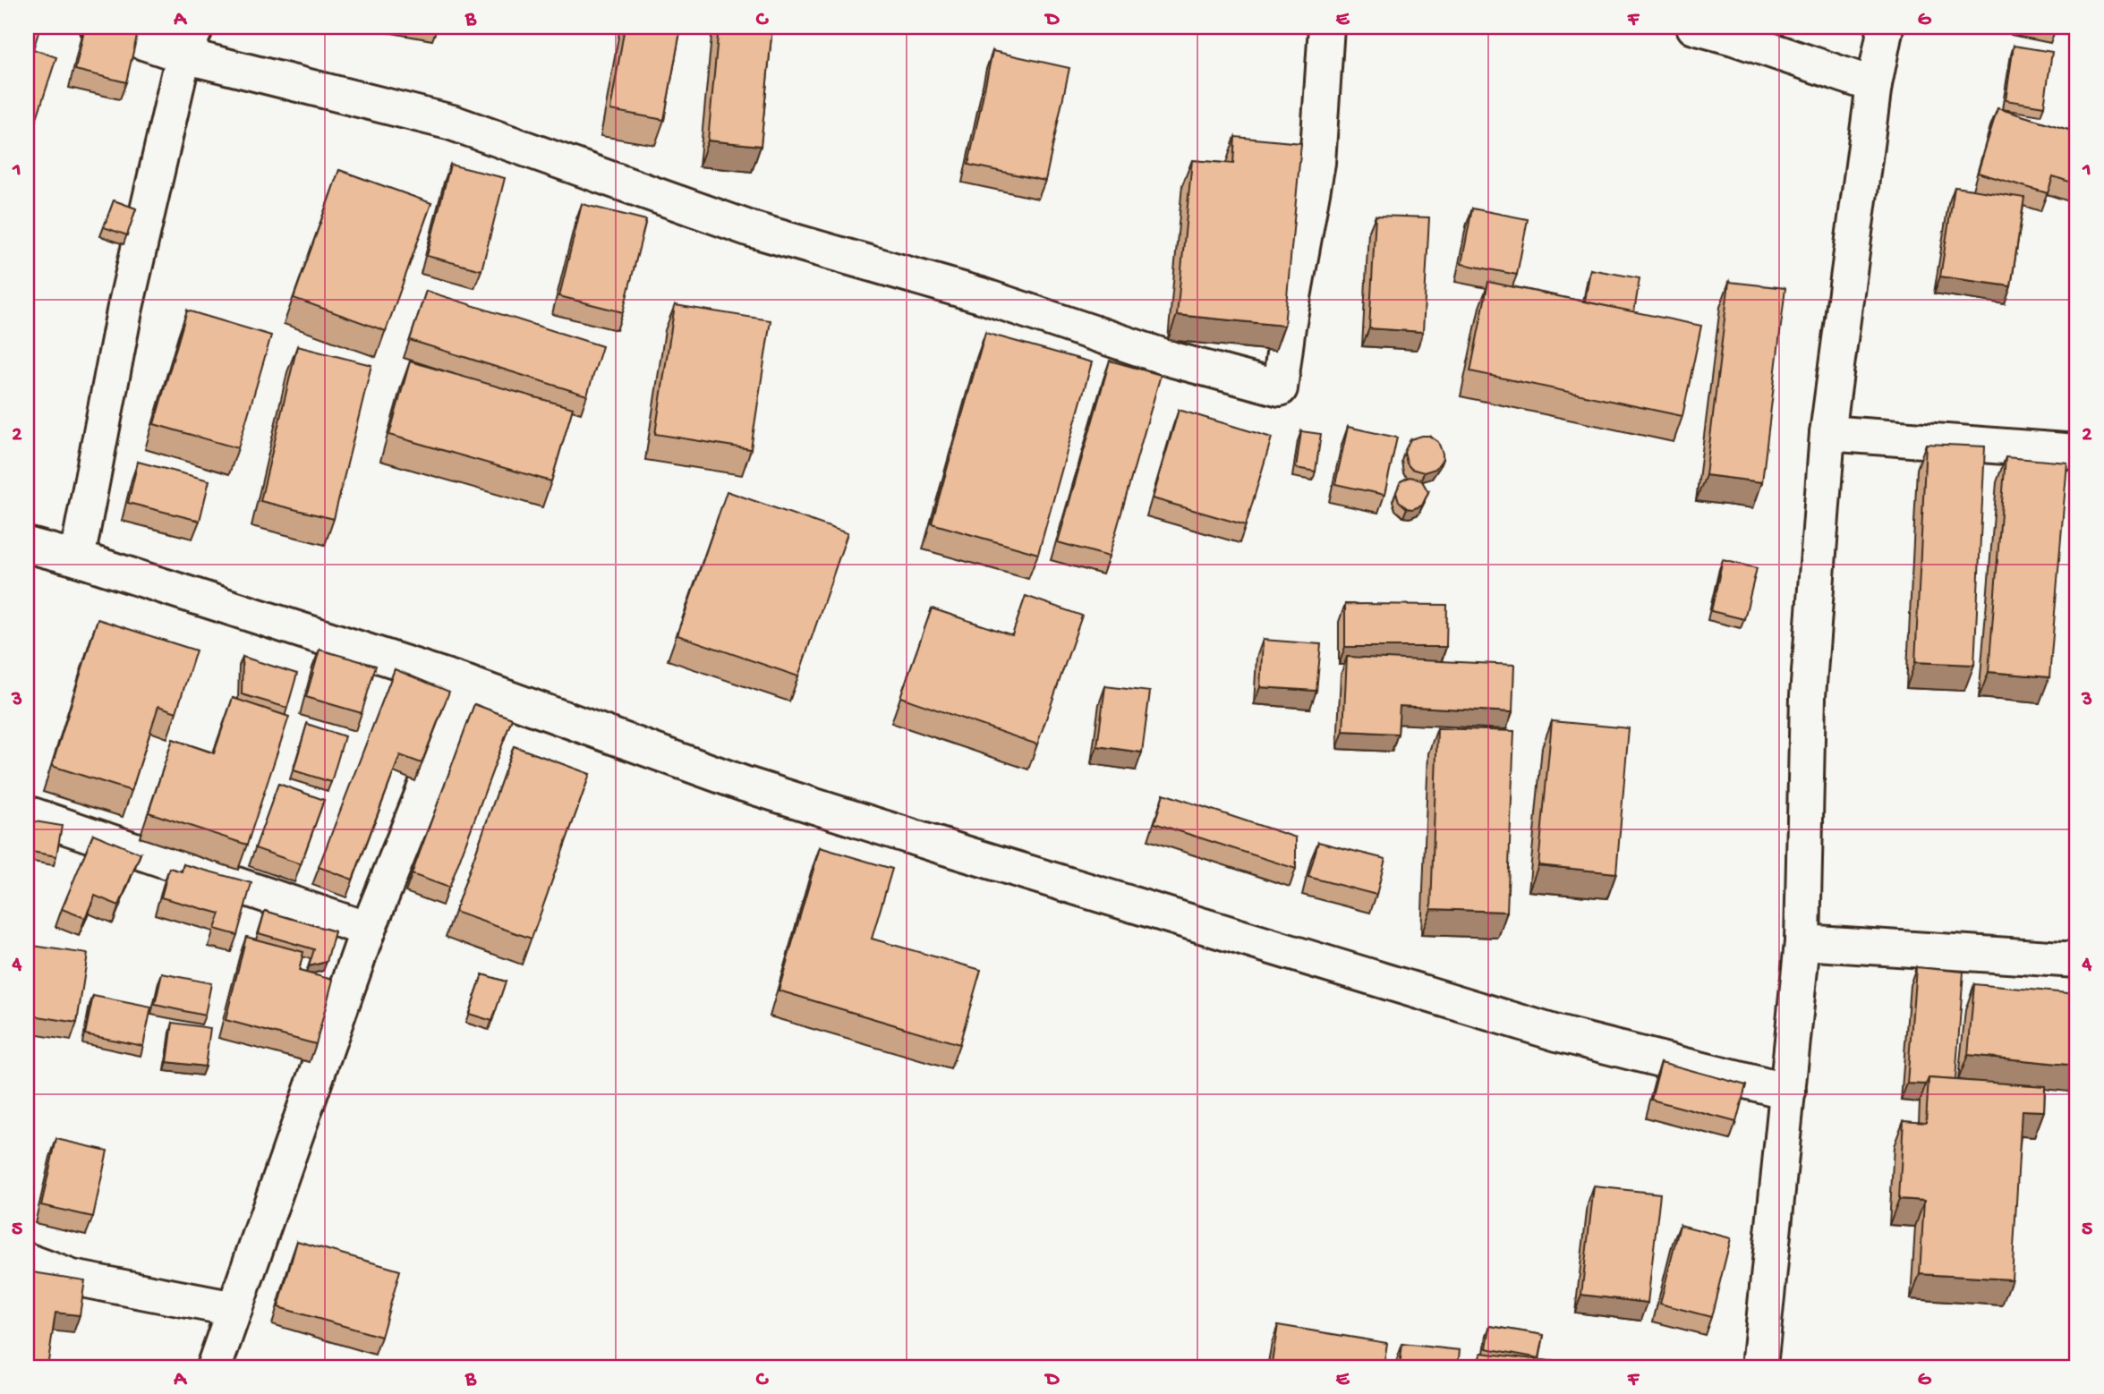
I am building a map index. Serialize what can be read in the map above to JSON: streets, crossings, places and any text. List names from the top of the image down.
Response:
{
  "grid": {
    "columns": [
      "A",
      "B",
      "C",
      "D",
      "E",
      "F",
      "G"
    ],
    "rows": [
      "1",
      "2",
      "3",
      "4",
      "5"
    ]
  }
}
